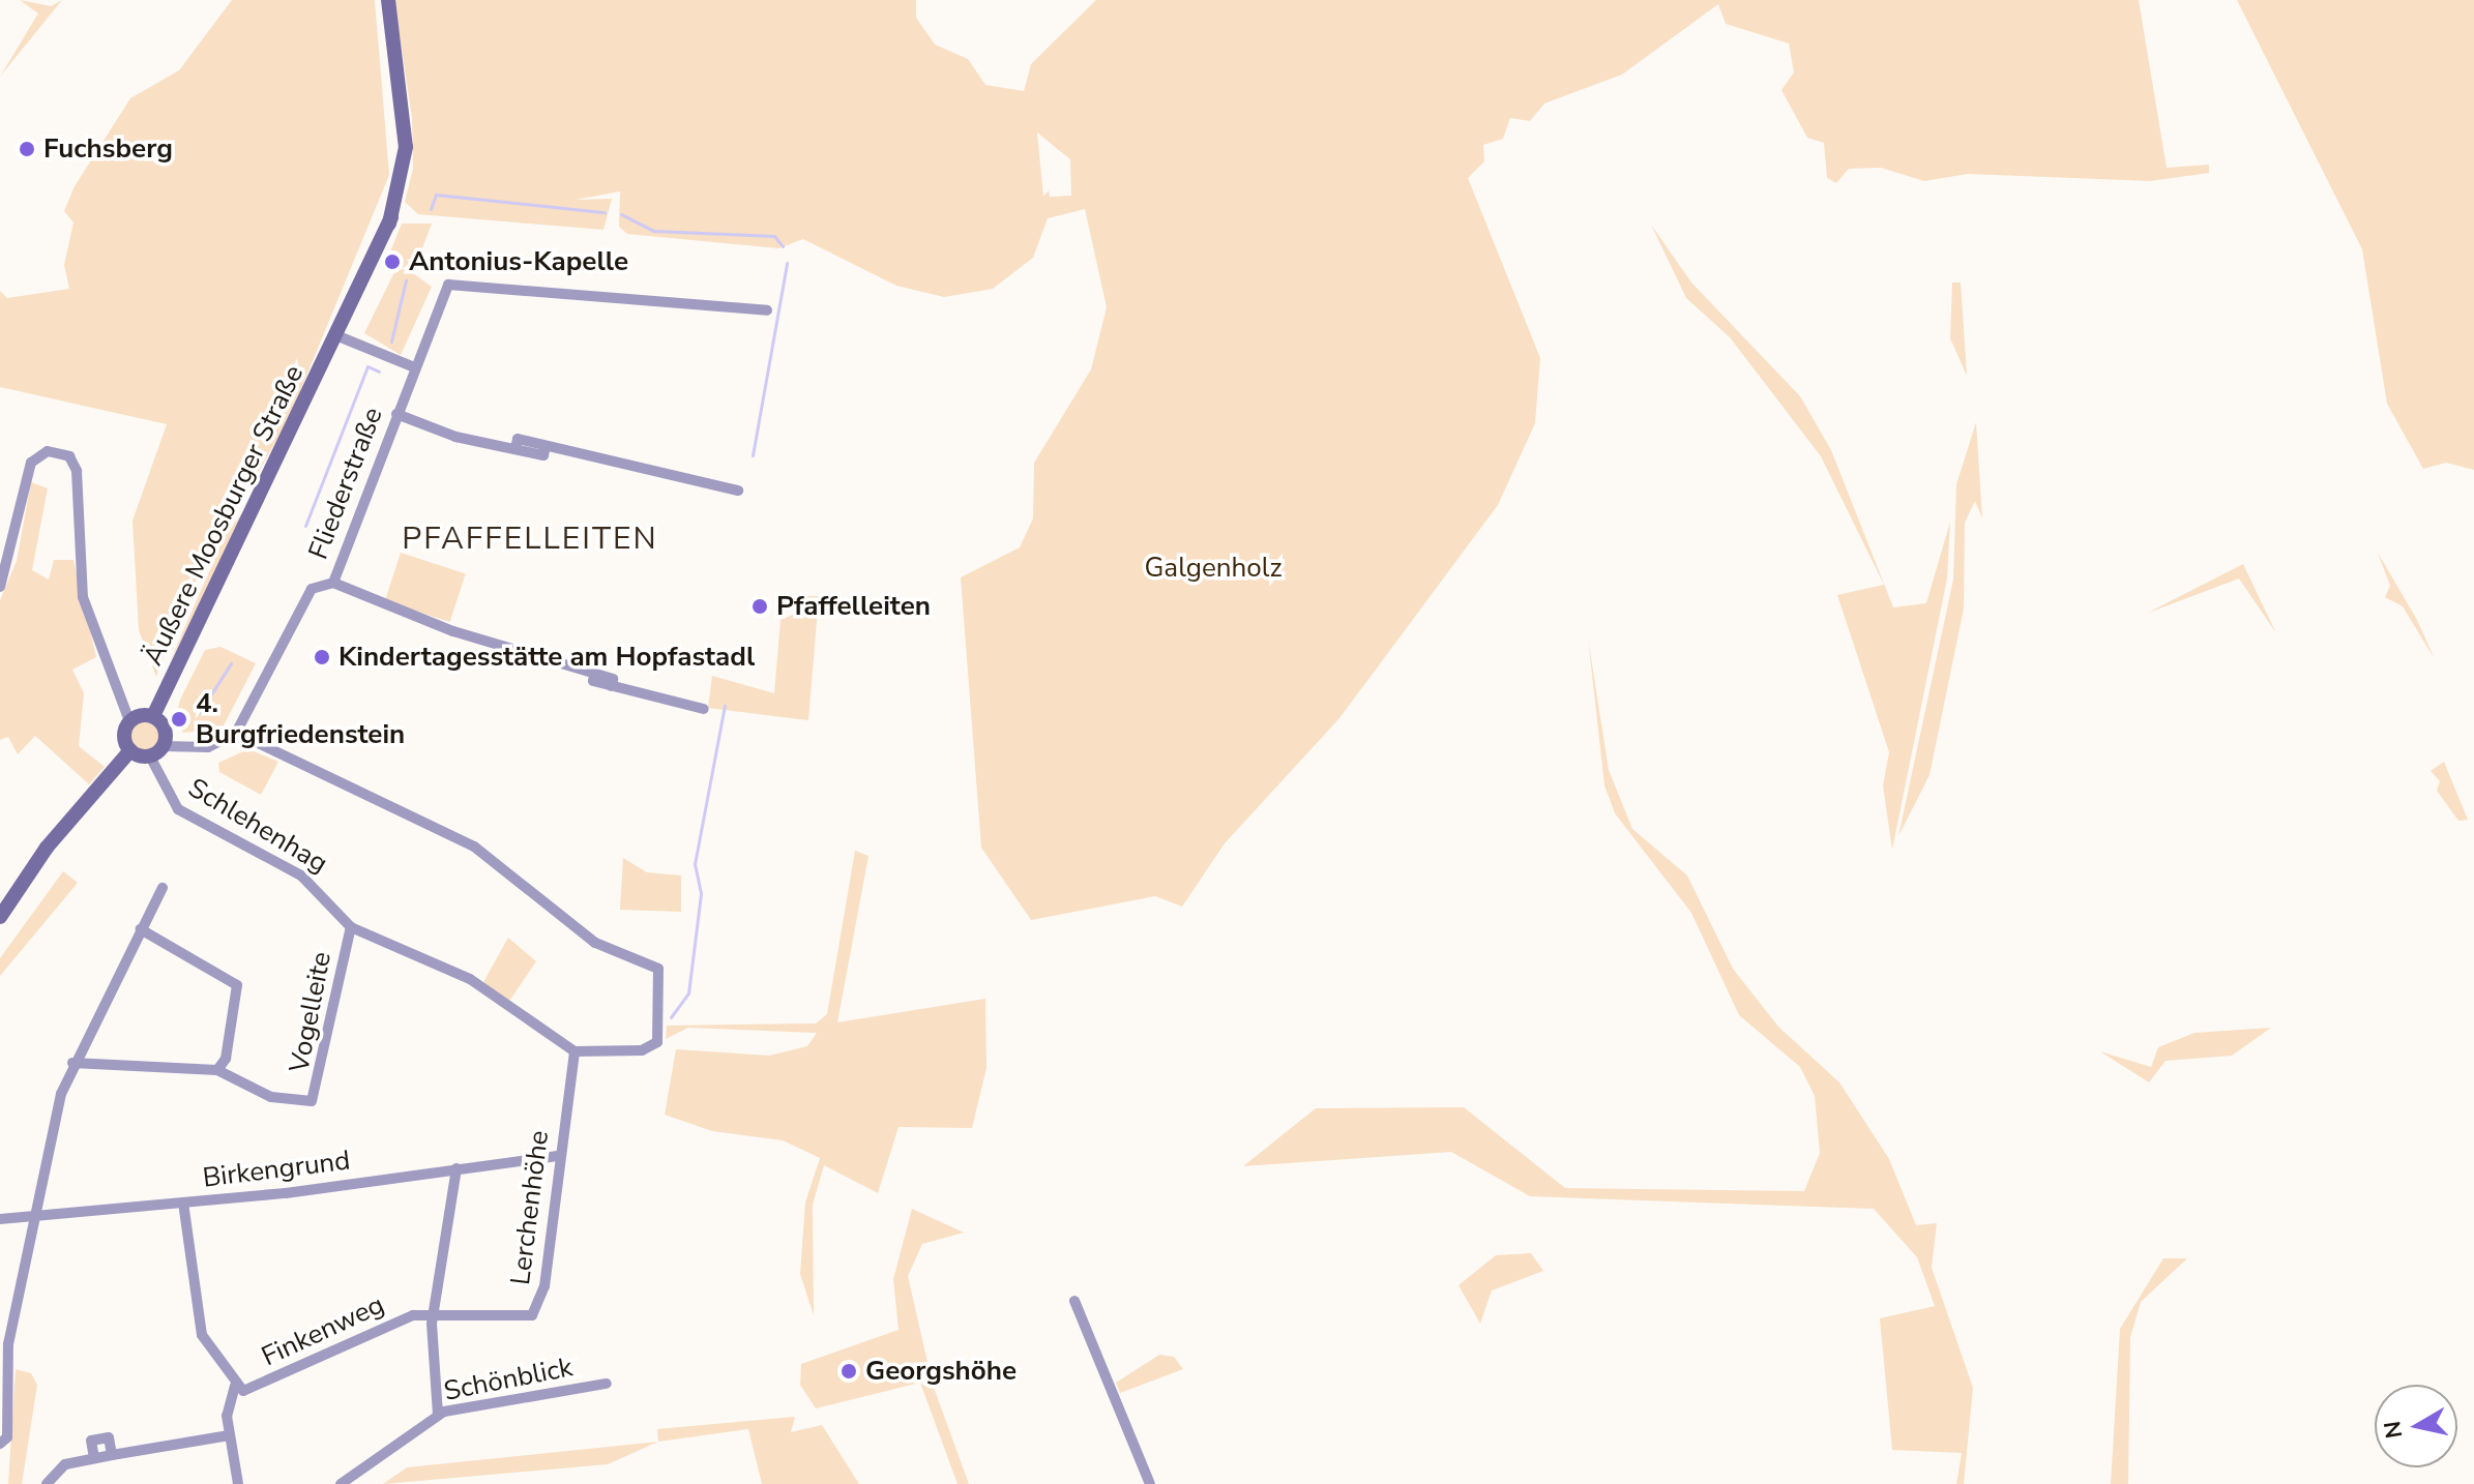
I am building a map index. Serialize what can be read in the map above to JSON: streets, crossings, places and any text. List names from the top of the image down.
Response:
{
  "streets": {
    "street": [
      "Fliederstraße",
      "Äußere Moosburger Straße",
      "Schlehenhag",
      "Vogelleite",
      "Birkengrund",
      "Lerchenhöhe",
      "Finkenweg",
      "Schönblick"
    ]
  },
  "crossings": [
    ["Äußere Moosburger Straße", "Schlehenhag"],
    ["Schlehenhag", "Vogelleite"],
    ["Schlehenhag", "Lerchenhöhe"],
    ["Birkengrund", "Lerchenhöhe"],
    ["Lerchenhöhe", "Finkenweg"]
  ],
  "districts": ["PFAFFELLEITEN"],
  "parks": ["Galgenholz"],
  "places": [
    "Fuchsberg",
    "Antonius-Kapelle",
    "Pfaffelleiten",
    "Kindertagesstätte am Hopfastadl",
    "4. Burgfriedenstein",
    "Georgshöhe"
  ],
  "north": "left"
}
